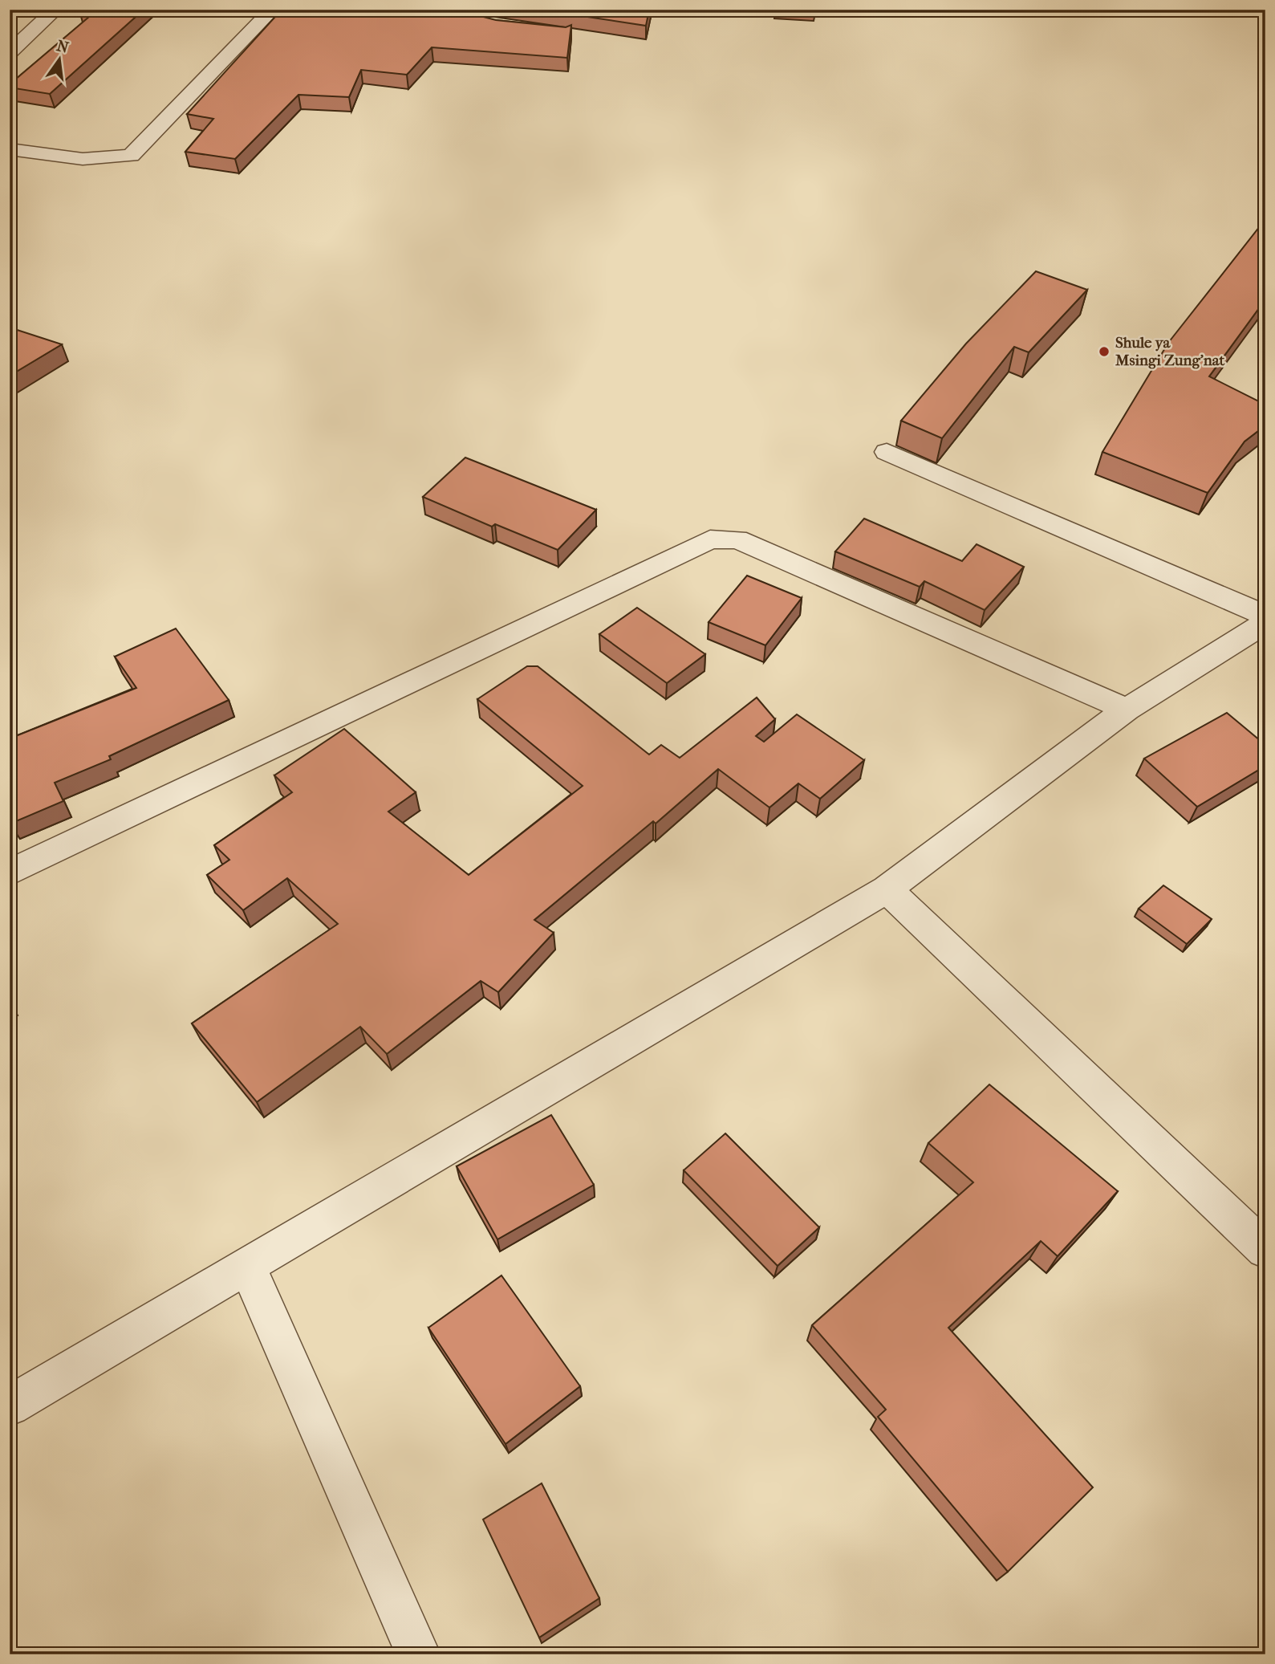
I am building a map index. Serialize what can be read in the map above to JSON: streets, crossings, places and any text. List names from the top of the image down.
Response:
{
  "places": ["Shule ya Msingi Zung'nat"],
  "north": "top"
}
